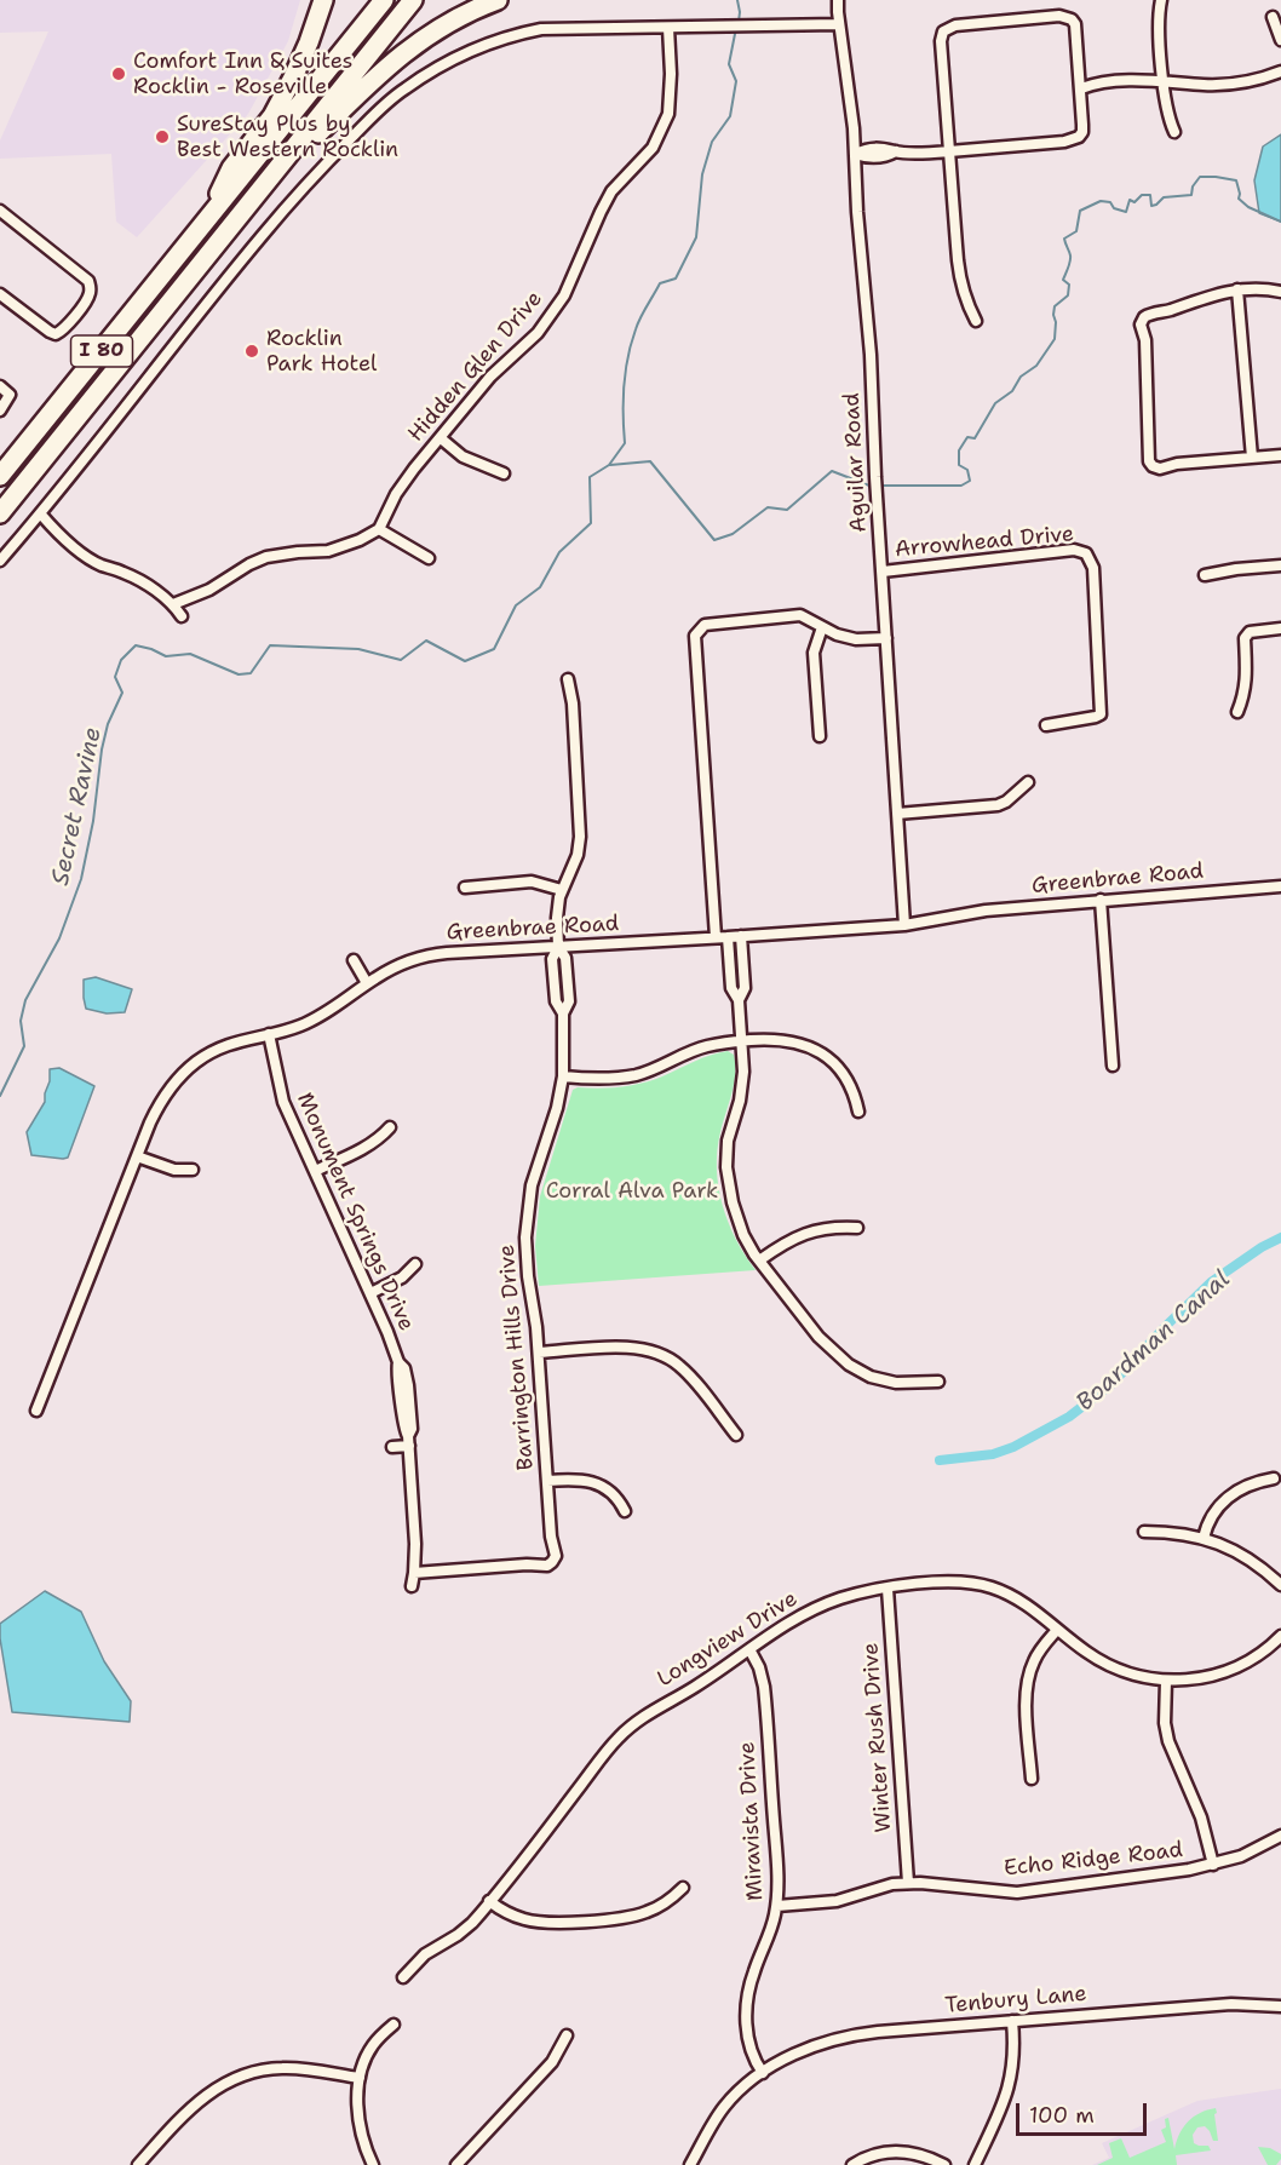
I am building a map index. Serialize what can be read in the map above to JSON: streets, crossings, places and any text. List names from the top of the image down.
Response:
{
  "streets": {
    "highway": ["I 80"],
    "street": [
      "Hidden Glen Drive",
      "Aguilar Road",
      "Arrowhead Drive",
      "Greenbrae Road",
      "Monument Springs Drive",
      "Barrington Hills Drive",
      "Longview Drive",
      "Winter Rush Drive",
      "Miravista Drive",
      "Echo Ridge Road",
      "Tenbury Lane"
    ]
  },
  "crossings": [
    ["Aguilar Road", "Arrowhead Drive"],
    ["Aguilar Road", "Greenbrae Road"],
    ["Greenbrae Road", "Monument Springs Drive"],
    ["Greenbrae Road", "Barrington Hills Drive"],
    ["Monument Springs Drive", "Barrington Hills Drive"],
    ["Longview Drive", "Winter Rush Drive"],
    ["Longview Drive", "Miravista Drive"],
    ["Winter Rush Drive", "Echo Ridge Road"],
    ["Miravista Drive", "Echo Ridge Road"],
    ["Miravista Drive", "Tenbury Lane"]
  ],
  "water": ["Secret Ravine", "Boardman Canal"],
  "parks": ["Corral Alva Park"],
  "places": ["Comfort Inn & Suites Rocklin - Roseville", "SureStay Plus by Best Western Rocklin", "Rocklin Park Hotel"],
  "scale_bar": "100 m"
}
